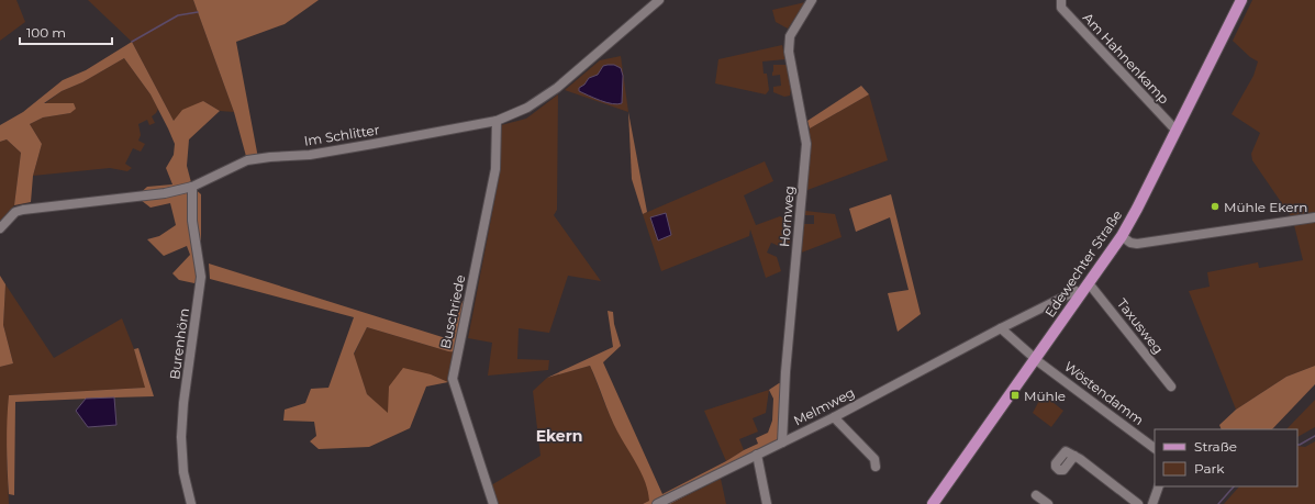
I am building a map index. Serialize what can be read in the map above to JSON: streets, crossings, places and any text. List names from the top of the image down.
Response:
{
  "streets": {
    "main road": ["Edewechter Straße"],
    "street": [
      "Am Hahnenkamp",
      "Im Schlitter",
      "Hornweg",
      "Buschriede",
      "Taxusweg",
      "Burenhörn",
      "Wöstendamm",
      "Melmweg"
    ]
  },
  "crossings": [
    ["Am Hahnenkamp", "Edewechter Straße"],
    ["Im Schlitter", "Buschriede"],
    ["Im Schlitter", "Burenhörn"],
    ["Hornweg", "Melmweg"],
    ["Edewechter Straße", "Taxusweg"],
    ["Edewechter Straße", "Wöstendamm"]
  ],
  "districts": ["Ekern"],
  "places": {
    "other": ["Mühle Ekern"],
    "transit": ["Mühle"]
  },
  "legend": ["Straße", "Park"],
  "scale_bar": "100 m"
}
